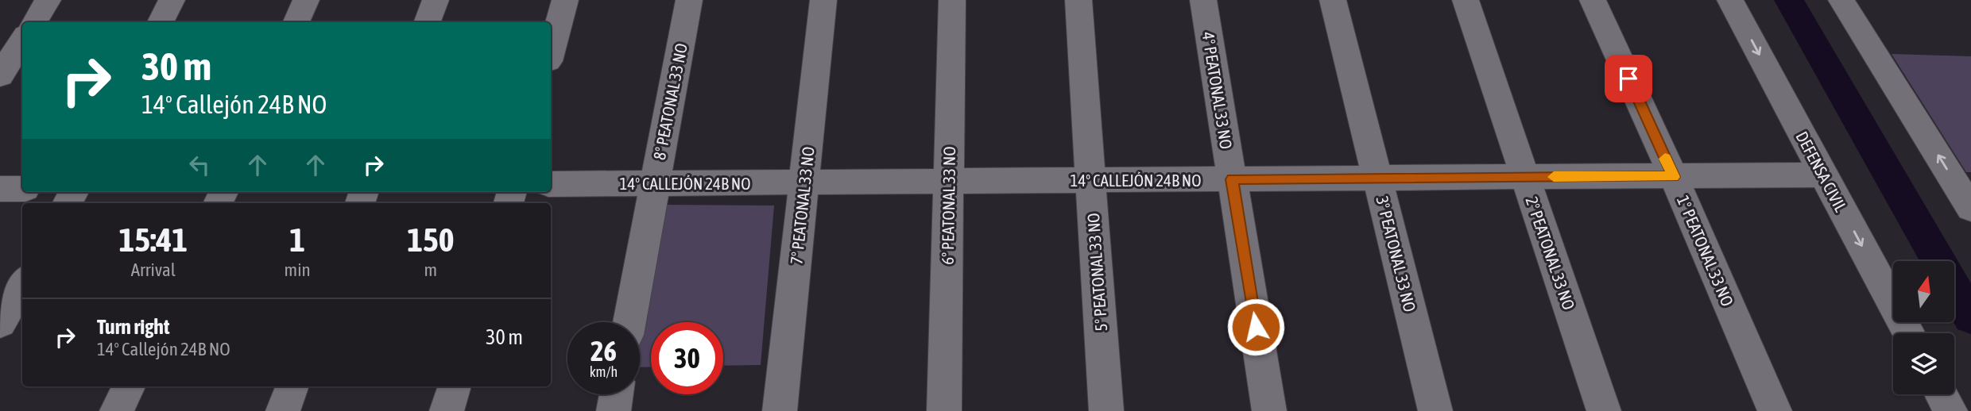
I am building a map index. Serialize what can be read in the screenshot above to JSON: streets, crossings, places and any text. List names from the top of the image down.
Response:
{
  "streets": {
    "street": [
      "4° PEATONAL 33 NO",
      "8° PEATONAL 33 NO",
      "DEFENSA CIVIL",
      "14° CALLEJÓN 24B NO",
      "7° PEATONAL 33 NO",
      "6° PEATONAL 33 NO",
      "1° PEATONAL 33 NO",
      "2° PEATONAL 33 NO",
      "3° PEATONAL 33 NO",
      "5° PEATONAL 33 NO"
    ]
  },
  "crossings": [
    ["4° PEATONAL 33 NO", "14° CALLEJÓN 24B NO"],
    ["8° PEATONAL 33 NO", "14° CALLEJÓN 24B NO"],
    ["DEFENSA CIVIL", "14° CALLEJÓN 24B NO"],
    ["14° CALLEJÓN 24B NO", "7° PEATONAL 33 NO"],
    ["14° CALLEJÓN 24B NO", "6° PEATONAL 33 NO"],
    ["14° CALLEJÓN 24B NO", "1° PEATONAL 33 NO"],
    ["14° CALLEJÓN 24B NO", "2° PEATONAL 33 NO"],
    ["14° CALLEJÓN 24B NO", "3° PEATONAL 33 NO"],
    ["14° CALLEJÓN 24B NO", "5° PEATONAL 33 NO"]
  ],
  "north": "top",
  "page": {
    "turn": ["30 m", "14° Callejón 24B NO"],
    "eta": [
      "15:41",
      "Arrival",
      "1",
      "min",
      "150",
      "m"
    ],
    "list": [
      {
        "name": "Turn right",
        "note": "14° Callejón 24B NO",
        "value": "30 m"
      }
    ],
    "speed": "26 km/h",
    "limit": "30"
  }
}
